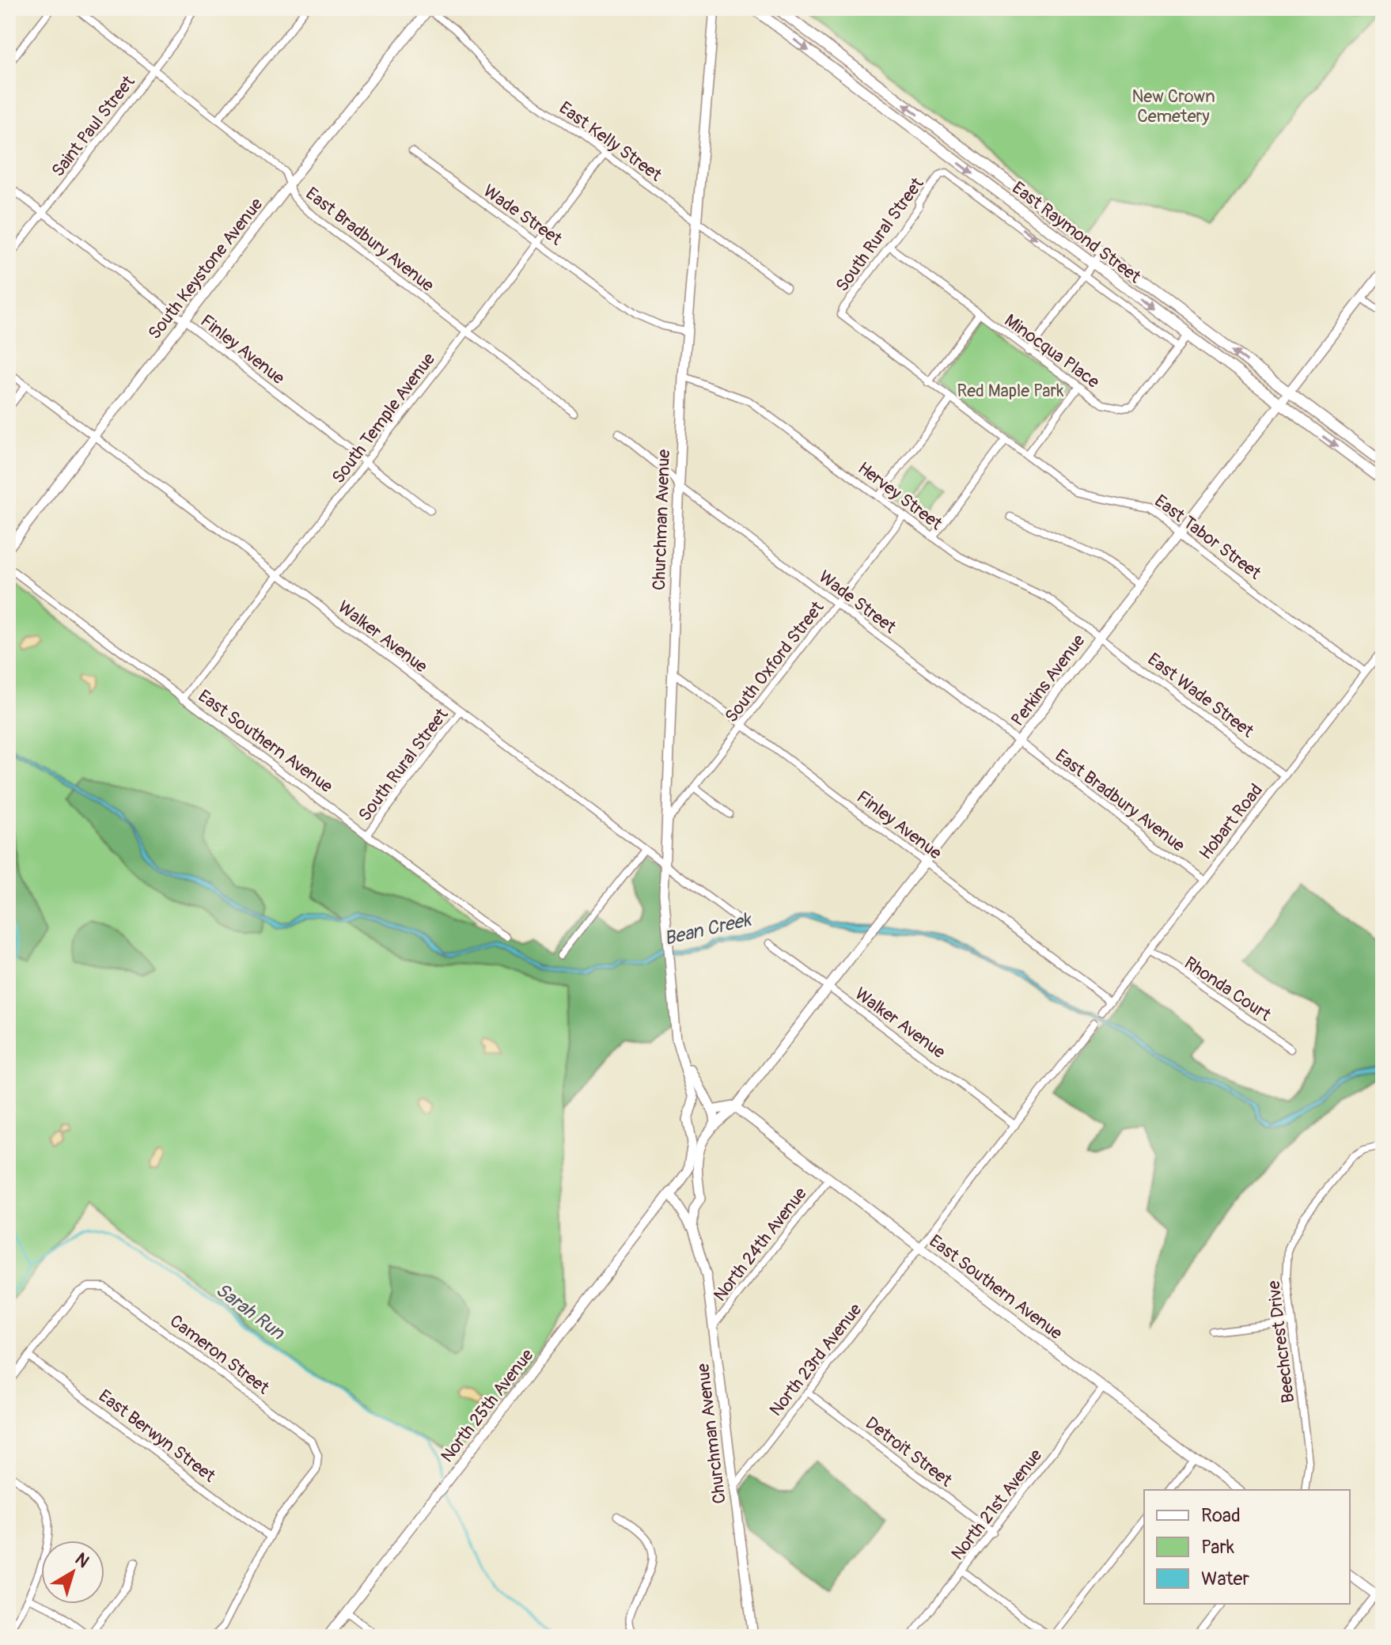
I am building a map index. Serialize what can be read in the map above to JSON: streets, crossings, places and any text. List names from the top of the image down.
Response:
{
  "streets": {
    "main road": [
      "East Raymond Street",
      "South Keystone Avenue",
      "Churchman Avenue",
      "Perkins Avenue",
      "East Southern Avenue",
      "North 25th Avenue"
    ],
    "street": [
      "Saint Paul Street",
      "East Kelly Street",
      "Wade Street",
      "South Rural Street",
      "East Bradbury Avenue",
      "Finley Avenue",
      "Minocqua Place",
      "South Temple Avenue",
      "Hervey Street",
      "East Tabor Street",
      "Walker Avenue",
      "South Oxford Street",
      "East Wade Street",
      "Hobart Road",
      "Rhonda Court",
      "North 24th Avenue",
      "Beechcrest Drive",
      "Cameron Street",
      "North 23rd Avenue",
      "East Berwyn Street",
      "Detroit Street",
      "North 21st Avenue"
    ]
  },
  "crossings": [
    ["Saint Paul Street", "East Bradbury Avenue"],
    ["Saint Paul Street", "Finley Avenue"],
    ["East Kelly Street", "South Keystone Avenue"],
    ["East Kelly Street", "South Temple Avenue"],
    ["East Kelly Street", "Churchman Avenue"],
    ["Wade Street", "East Bradbury Avenue"],
    ["Wade Street", "South Temple Avenue"],
    ["Wade Street", "Churchman Avenue"],
    ["Wade Street", "South Oxford Street"],
    ["Wade Street", "Perkins Avenue"],
    ["East Raymond Street", "Minocqua Place"],
    ["East Raymond Street", "Perkins Avenue"],
    ["South Rural Street", "Minocqua Place"],
    ["South Rural Street", "East Tabor Street"],
    ["South Rural Street", "Walker Avenue"],
    ["South Rural Street", "East Southern Avenue"],
    ["East Bradbury Avenue", "South Keystone Avenue"],
    ["East Bradbury Avenue", "South Temple Avenue"],
    ["East Bradbury Avenue", "Perkins Avenue"],
    ["East Bradbury Avenue", "Hobart Road"],
    ["South Keystone Avenue", "Finley Avenue"],
    ["South Keystone Avenue", "Walker Avenue"],
    ["Finley Avenue", "South Temple Avenue"],
    ["Finley Avenue", "Churchman Avenue"],
    ["Finley Avenue", "South Oxford Street"],
    ["Finley Avenue", "Perkins Avenue"],
    ["Finley Avenue", "Hobart Road"],
    ["South Temple Avenue", "Walker Avenue"],
    ["South Temple Avenue", "East Southern Avenue"],
    ["Hervey Street", "Churchman Avenue"],
    ["Hervey Street", "South Oxford Street"],
    ["Hervey Street", "Perkins Avenue"],
    ["Hervey Street", "East Wade Street"],
    ["Churchman Avenue", "Walker Avenue"],
    ["Churchman Avenue", "South Oxford Street"],
    ["Churchman Avenue", "Perkins Avenue"],
    ["Churchman Avenue", "North 24th Avenue"],
    ["Churchman Avenue", "North 23rd Avenue"],
    ["Churchman Avenue", "North 25th Avenue"],
    ["East Tabor Street", "Perkins Avenue"],
    ["East Tabor Street", "Hobart Road"],
    ["Walker Avenue", "Perkins Avenue"],
    ["Perkins Avenue", "East Wade Street"],
    ["Perkins Avenue", "East Southern Avenue"],
    ["East Wade Street", "Hobart Road"],
    ["East Southern Avenue", "North 24th Avenue"],
    ["East Southern Avenue", "North 23rd Avenue"],
    ["East Southern Avenue", "North 21st Avenue"],
    ["Hobart Road", "Rhonda Court"],
    ["Cameron Street", "East Berwyn Street"],
    ["North 23rd Avenue", "Detroit Street"],
    ["Detroit Street", "North 21st Avenue"]
  ],
  "water": ["Bean Creek", "Sarah Run"],
  "parks": ["New Crown Cemetery", "Red Maple Park"],
  "legend": ["Road", "Park", "Water"],
  "north": "top right"
}
